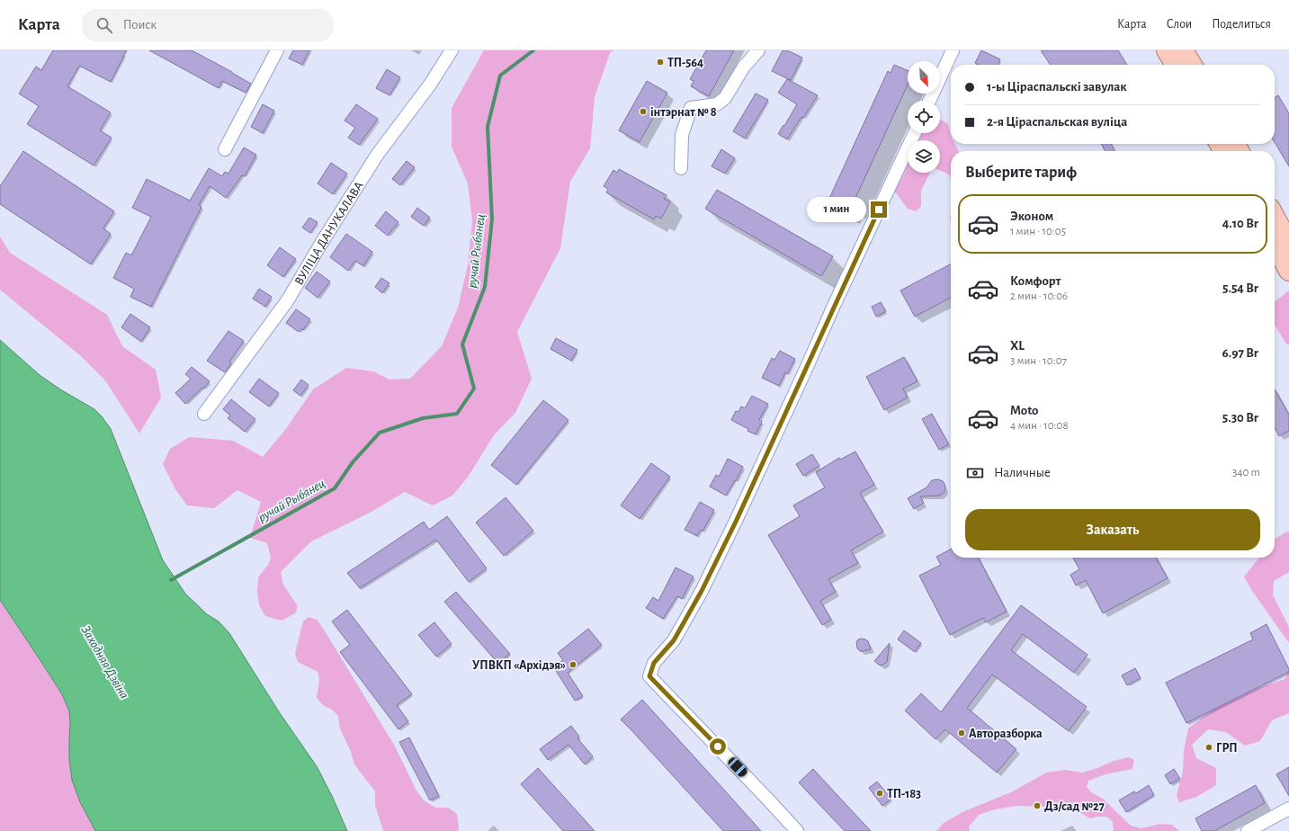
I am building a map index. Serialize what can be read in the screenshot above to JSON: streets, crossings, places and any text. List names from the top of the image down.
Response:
{
  "streets": {
    "street": ["ВУЛІЦА ДАНУКАЛАВА"]
  },
  "water": ["ручай Рыбянец", "Заходняя Дзвіна"],
  "places": [
    "ТП-564",
    "інтэрнат № 8",
    "УПВКП «Архідэя»",
    "Авторазборка",
    "ГРП",
    "ТП-183",
    "Дз/сад №27"
  ],
  "north": "bottom right",
  "page": {
    "header": "Карта",
    "search": "Поиск",
    "nav": ["Карта", "Слои", "Поделиться"],
    "banner": ["1-ы Ціраспальскі завулак", "2-я Ціраспальская вуліца"],
    "heading": "Выберите тариф",
    "list": [
      {
        "name": "Эконом",
        "note": "1 мин · 10:05",
        "value": "4.10 Br"
      },
      {
        "name": "Комфорт",
        "note": "2 мин · 10:06",
        "value": "5.54 Br"
      },
      {
        "name": "XL",
        "note": "3 мин · 10:07",
        "value": "6.97 Br"
      },
      {
        "name": "Moto",
        "note": "4 мин · 10:08",
        "value": "5.30 Br"
      }
    ],
    "bubble": "1 мин",
    "pay": ["Наличные", "340 m"],
    "buttons": "Заказать"
  }
}
